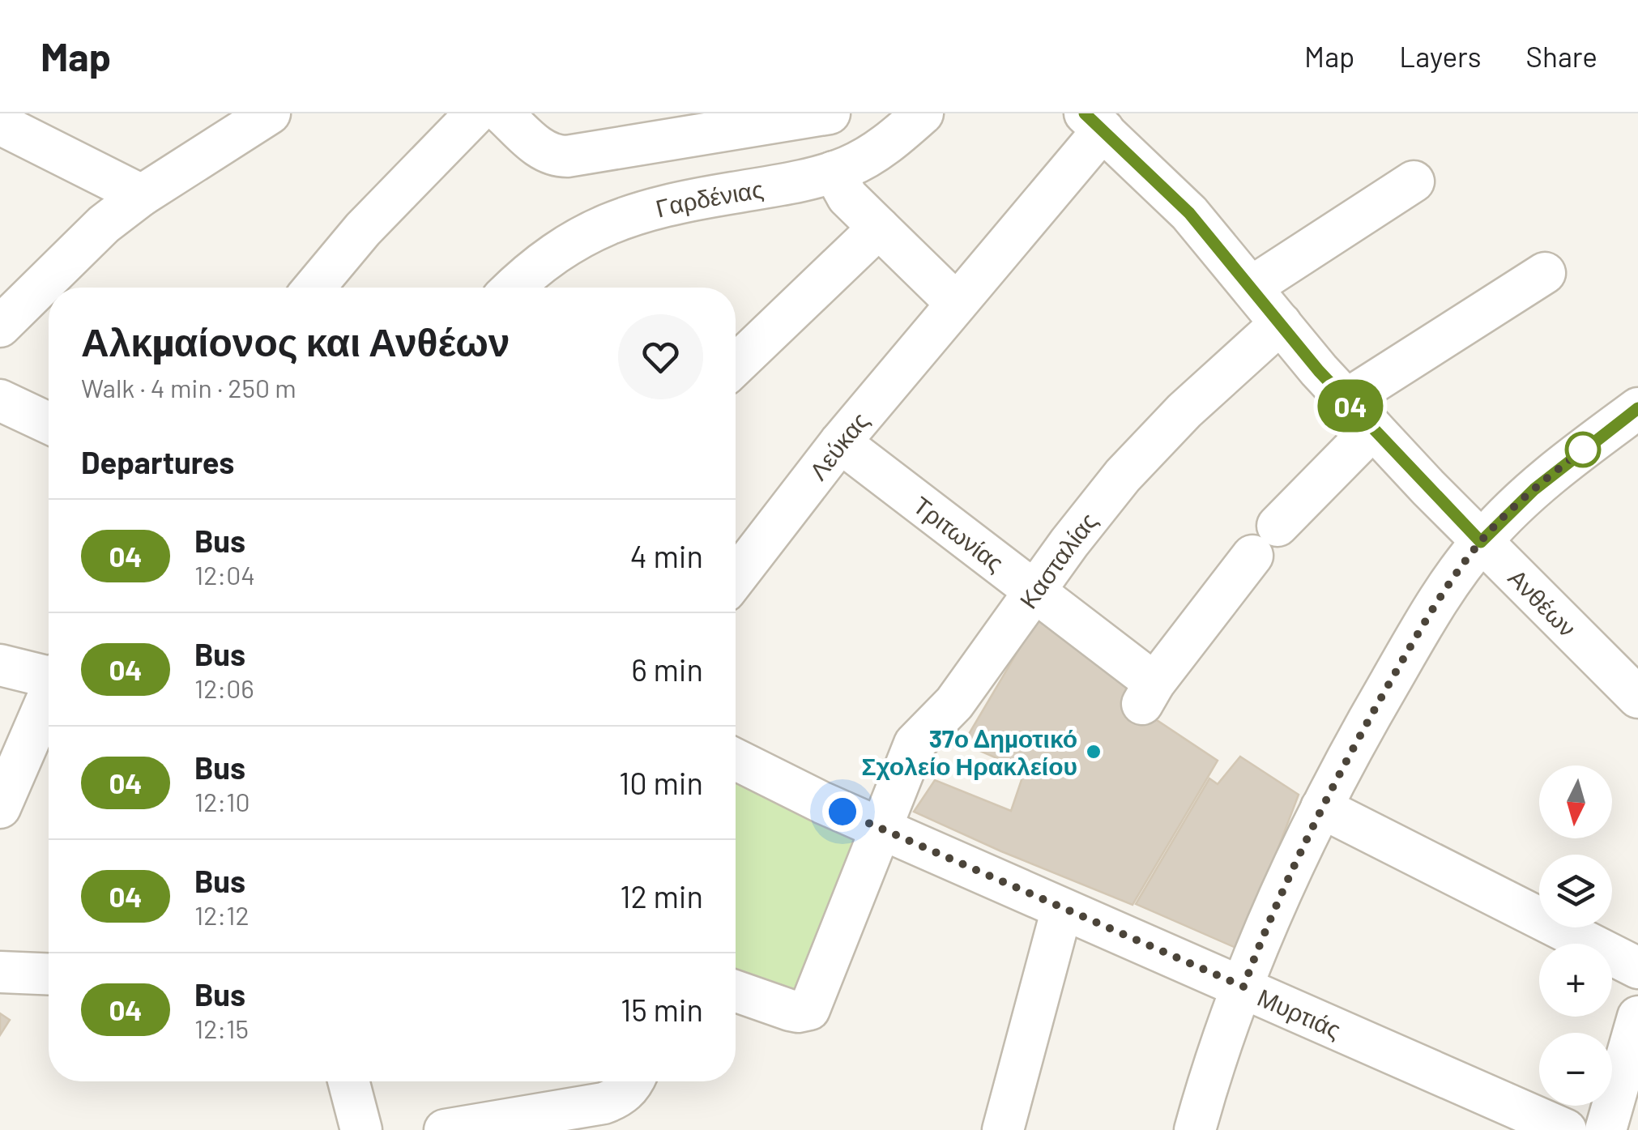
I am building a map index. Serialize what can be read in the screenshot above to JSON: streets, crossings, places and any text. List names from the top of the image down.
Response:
{
  "streets": {
    "street": [
      "Γαρδένιας",
      "Λεύκας",
      "Τριτωνίας",
      "Κασταλίας",
      "Ανθέων",
      "Μυρτιάς"
    ]
  },
  "crossings": [
    ["Λεύκας", "Τριτωνίας"],
    ["Λεύκας", "Ανθέων"],
    ["Τριτωνίας", "Κασταλίας"],
    ["Τριτωνίας", "Ανθέων"],
    ["Κασταλίας", "Ανθέων"],
    ["Κασταλίας", "Μυρτιάς"]
  ],
  "places": ["37ο Δημοτικό Σχολείο Ηρακλείου"],
  "lines": ["bus line 04"],
  "north": "bottom",
  "page": {
    "header": "Map",
    "nav": ["Map", "Layers", "Share"],
    "on_map": "04",
    "heading": [
      ["Αλκμαίονος και Ανθέων", "Walk · 4 min · 250 m"],
      "Departures"
    ],
    "list": [
      {
        "mark": "04",
        "name": "Bus",
        "note": "12:04",
        "value": "4 min"
      },
      {
        "mark": "04",
        "name": "Bus",
        "note": "12:06",
        "value": "6 min"
      },
      {
        "mark": "04",
        "name": "Bus",
        "note": "12:10",
        "value": "10 min"
      },
      {
        "mark": "04",
        "name": "Bus",
        "note": "12:12",
        "value": "12 min"
      },
      {
        "mark": "04",
        "name": "Bus",
        "note": "12:15",
        "value": "15 min"
      }
    ],
    "map_buttons": ["+", "−"]
  }
}
